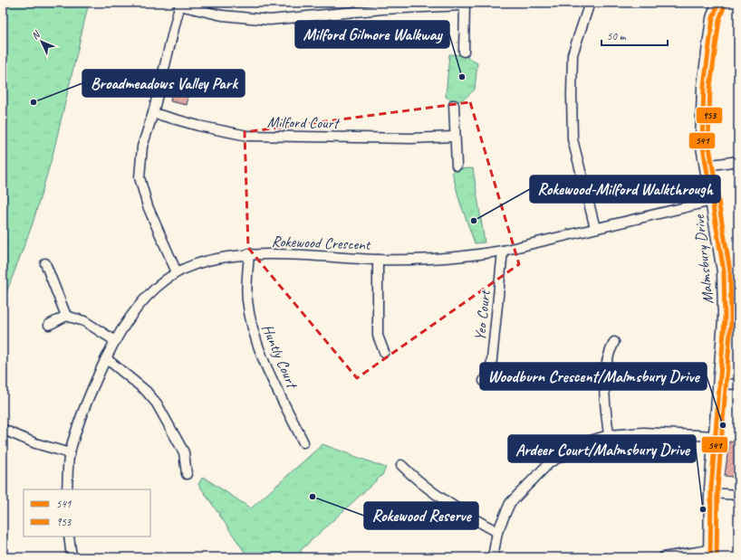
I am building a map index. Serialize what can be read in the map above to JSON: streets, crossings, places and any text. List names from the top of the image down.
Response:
{
  "streets": {
    "street": [
      "Milford Court",
      "Rokewood Crescent",
      "Malmsbury Drive",
      "Yeo Court",
      "Huntly Court"
    ]
  },
  "crossings": [
    ["Rokewood Crescent", "Malmsbury Drive"],
    ["Rokewood Crescent", "Yeo Court"],
    ["Rokewood Crescent", "Huntly Court"]
  ],
  "places": [
    "Milford Gilmore Walkway",
    "Broadmeadows Valley Park",
    "Rokewood-Milford Walkthrough",
    "Woodburn Crescent/Malmsbury Drive",
    "Rokewood Reserve",
    "Ardeer Court/Malmsbury Drive"
  ],
  "lines": ["transit line 541", "transit line 953"],
  "legend": ["541", "953"],
  "scale_bar": "50 m",
  "north": "top left"
}
